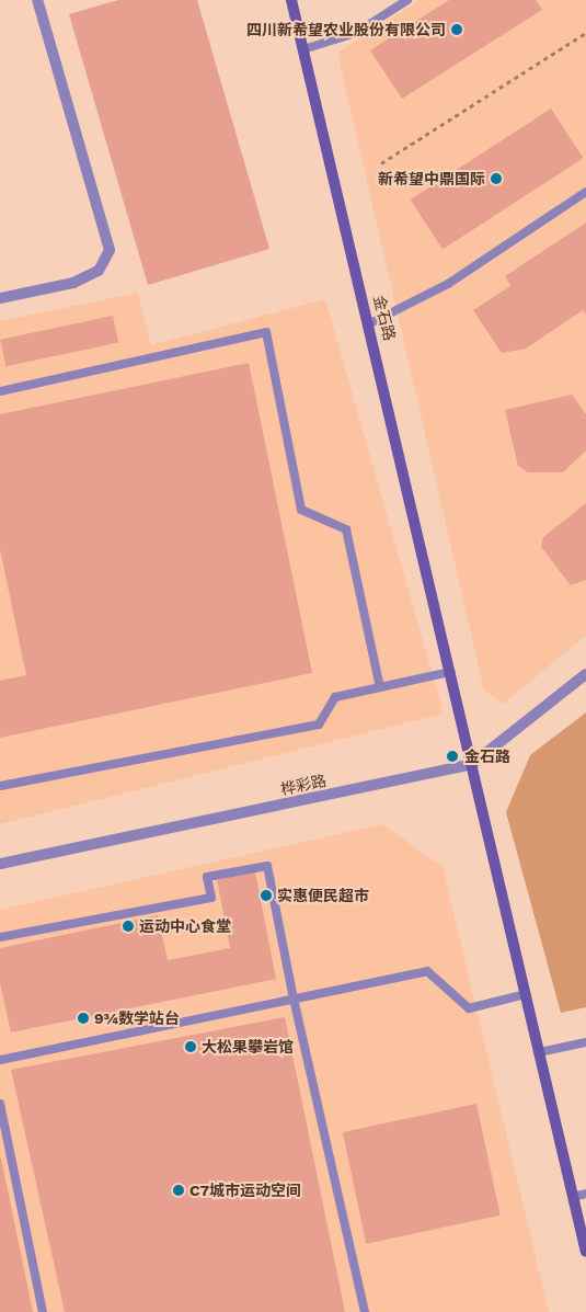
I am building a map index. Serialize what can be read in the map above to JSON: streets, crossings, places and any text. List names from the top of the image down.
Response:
{
  "streets": {
    "street": ["金石路", "桦彩路"]
  },
  "crossings": [
    ["金石路", "桦彩路"]
  ],
  "places": [
    "四川新希望农业股份有限公司",
    "新希望中鼎国际",
    "金石路",
    "实惠便民超市",
    "运动中心食堂",
    "9¾数学站台",
    "大松果攀岩馆",
    "C7城市运动空间"
  ]
}
